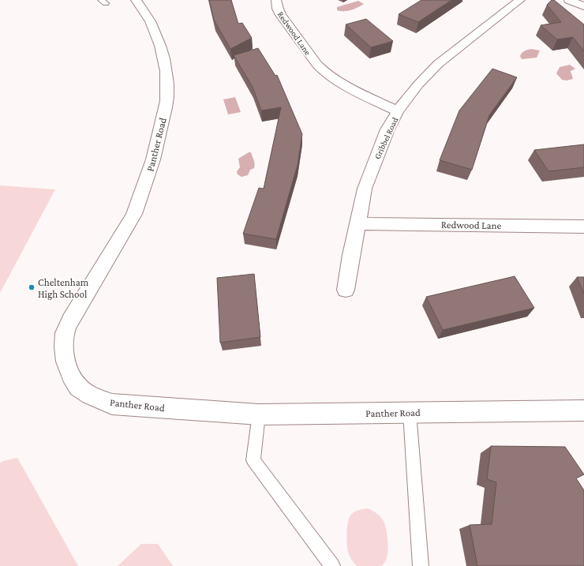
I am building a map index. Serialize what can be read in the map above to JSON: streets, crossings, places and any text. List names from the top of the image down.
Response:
{
  "streets": {
    "street": ["Redwood Lane", "Gribbel Road", "Panther Road"]
  },
  "crossings": [
    ["Redwood Lane", "Gribbel Road"]
  ],
  "places": ["Cheltenham High School"]
}
